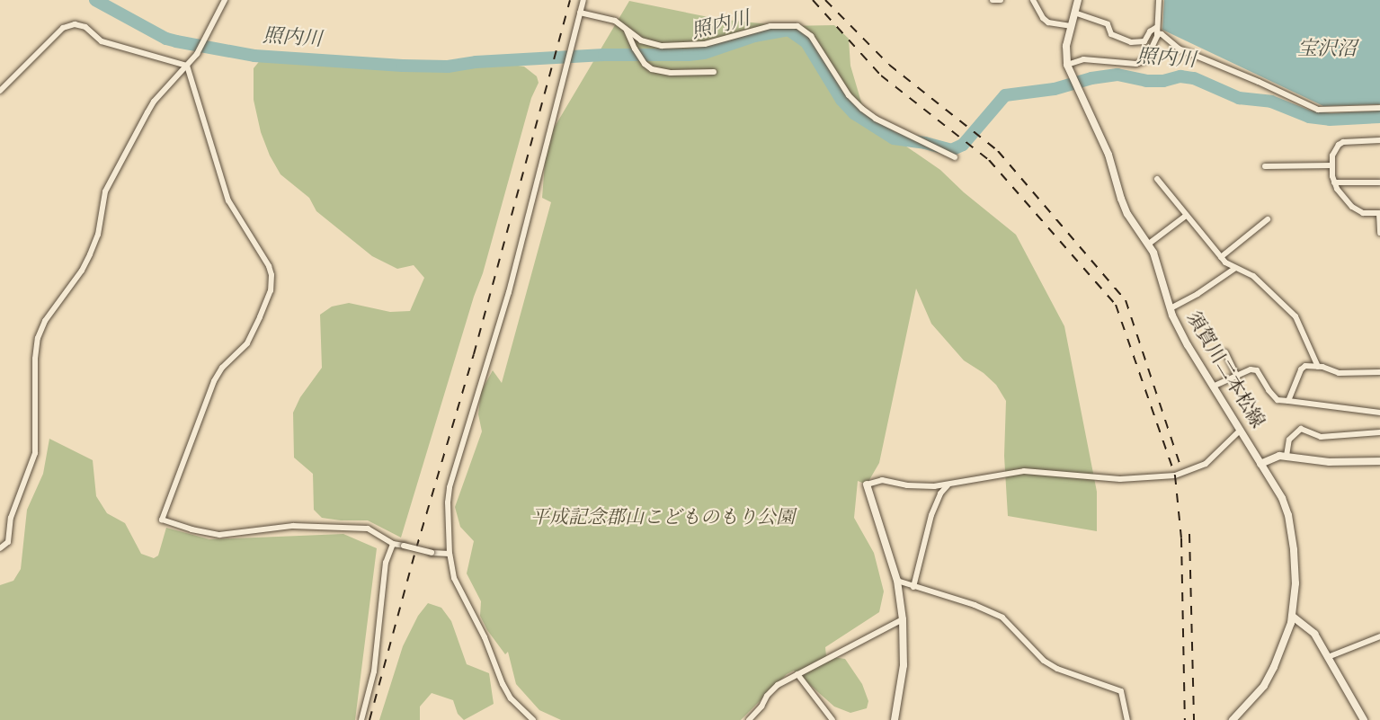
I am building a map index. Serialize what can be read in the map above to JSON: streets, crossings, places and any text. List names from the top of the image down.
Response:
{
  "streets": {
    "main road": ["須賀川二本松線"]
  },
  "water": ["照内川", "宝沢沼"],
  "parks": ["平成記念郡山こどものもり公園"]
}
